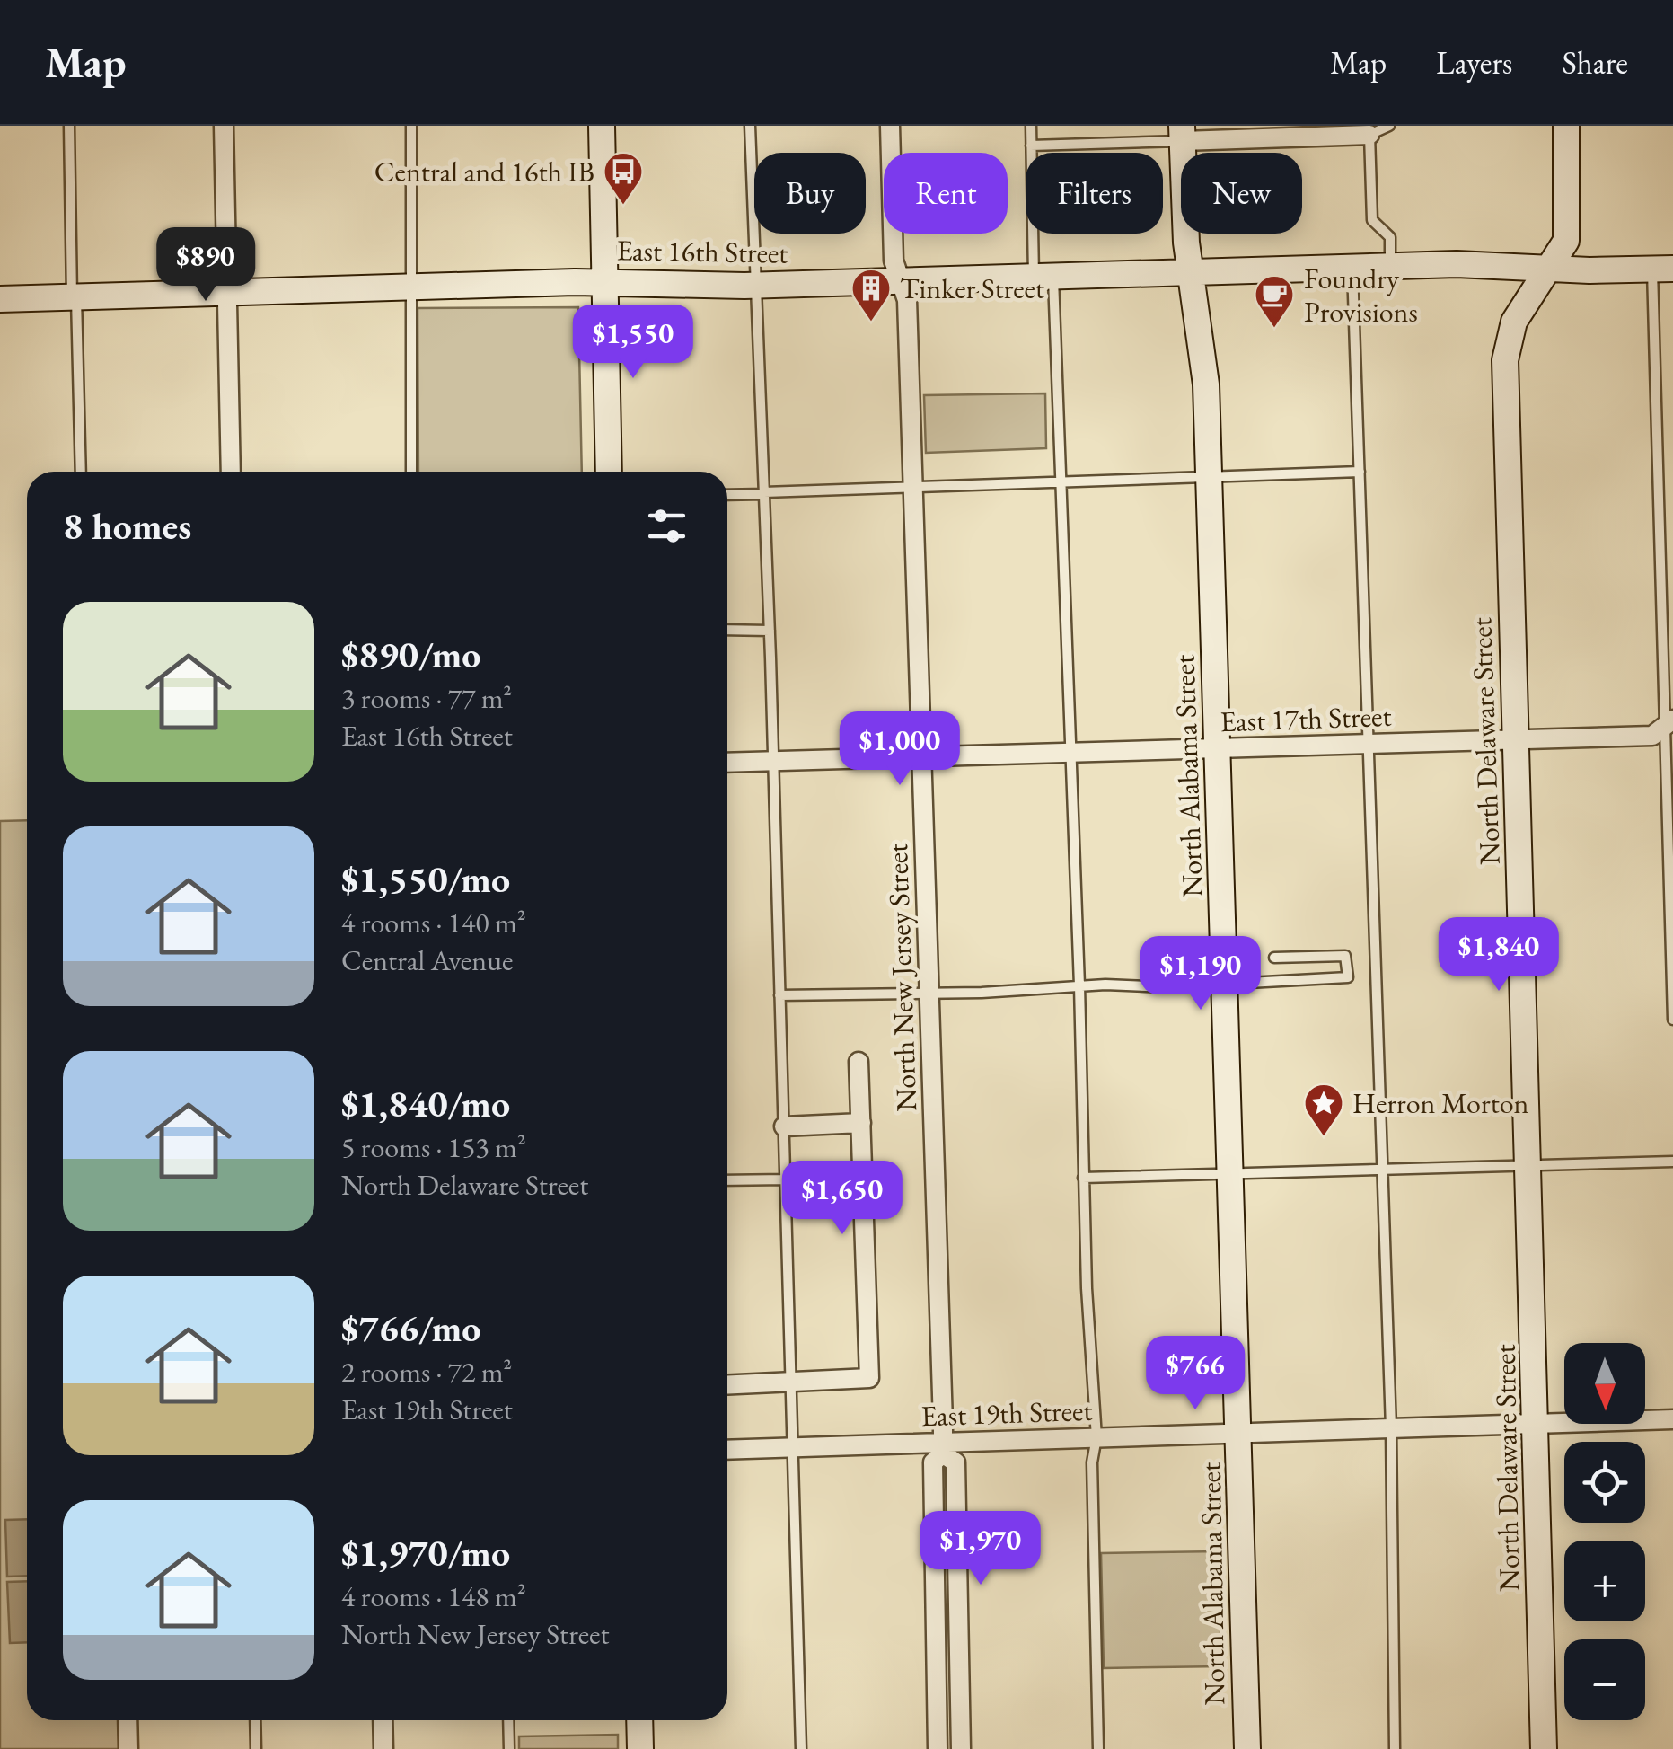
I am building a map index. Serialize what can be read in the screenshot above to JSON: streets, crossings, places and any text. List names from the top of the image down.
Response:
{
  "streets": {
    "main road": ["East 16th Street", "North Delaware Street", "North Alabama Street"],
    "street": ["East 17th Street", "North New Jersey Street", "East 19th Street"]
  },
  "crossings": [
    ["East 16th Street", "North Delaware Street"],
    ["East 16th Street", "North Alabama Street"],
    ["East 16th Street", "North New Jersey Street"],
    ["East 17th Street", "North Delaware Street"],
    ["East 17th Street", "North Alabama Street"],
    ["East 17th Street", "North New Jersey Street"],
    ["North Delaware Street", "East 19th Street"],
    ["North Alabama Street", "East 19th Street"],
    ["North New Jersey Street", "East 19th Street"]
  ],
  "places": {
    "bus stop": ["Central and 16th IB"],
    "building": ["Tinker Street"],
    "cafe": ["Foundry Provisions"],
    "place": ["Herron Morton"]
  },
  "north": "bottom",
  "page": {
    "header": "Map",
    "nav": ["Map", "Layers", "Share"],
    "chip": [
      "Buy",
      "Rent",
      "Filters",
      "New"
    ],
    "price": [
      "$890",
      "$1,550",
      "$1,000",
      "$1,840",
      "$1,190",
      "$1,650",
      "$766",
      "$1,970"
    ],
    "heading": "8 homes",
    "list": [
      {
        "name": "$890/mo",
        "note": "3 rooms · 77 m² · East 16th Street"
      },
      {
        "name": "$1,550/mo",
        "note": "4 rooms · 140 m² · Central Avenue"
      },
      {
        "name": "$1,840/mo",
        "note": "5 rooms · 153 m² · North Delaware Street"
      },
      {
        "name": "$766/mo",
        "note": "2 rooms · 72 m² · East 19th Street"
      },
      {
        "name": "$1,970/mo",
        "note": "4 rooms · 148 m² · North New Jersey Street"
      }
    ],
    "map_buttons": ["+", "−"]
  }
}
